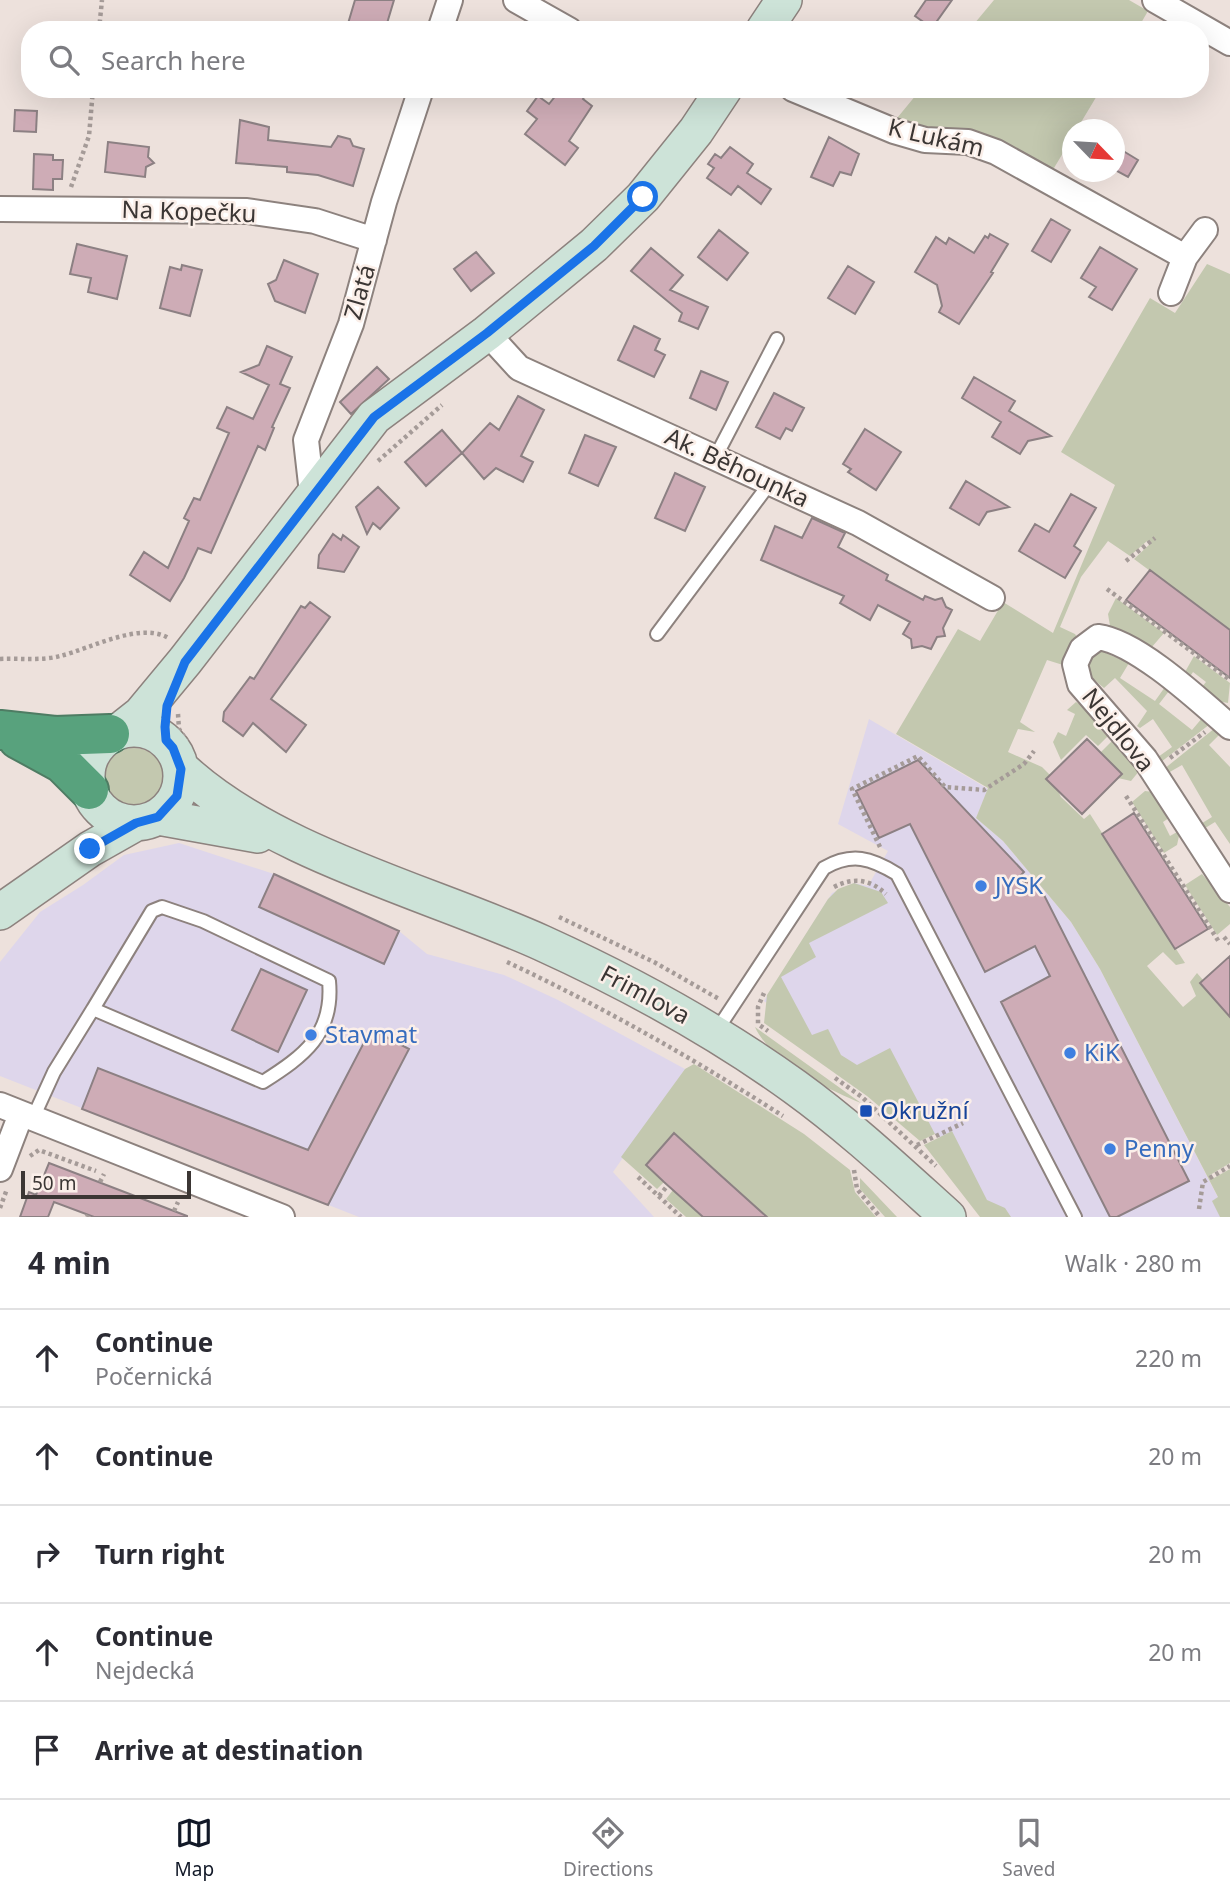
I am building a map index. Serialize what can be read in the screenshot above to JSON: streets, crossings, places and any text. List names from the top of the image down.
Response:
{
  "streets": {
    "main road": ["Frimlova"],
    "street": [
      "K Lukám",
      "Na Kopečku",
      "Zlatá",
      "Ak. Běhounka",
      "Nejdlova"
    ]
  },
  "crossings": [
    ["Na Kopečku", "Zlatá"]
  ],
  "places": {
    "other": [
      "JYSK",
      "Stavmat",
      "KiK",
      "Penny"
    ],
    "transit": ["Okružní"]
  },
  "scale_bar": "50 m",
  "north": "bottom right",
  "page": {
    "search": "Search here",
    "scale": "50 m",
    "heading": ["4 min", "Walk · 280 m"],
    "list": [
      ["Continue", "Počernická", "220 m"],
      ["Continue", "20 m"],
      ["Turn right", "20 m"],
      ["Continue", "Nejdecká", "20 m"],
      "Arrive at destination"
    ],
    "nav": ["Map", "Directions", "Saved"]
  }
}
